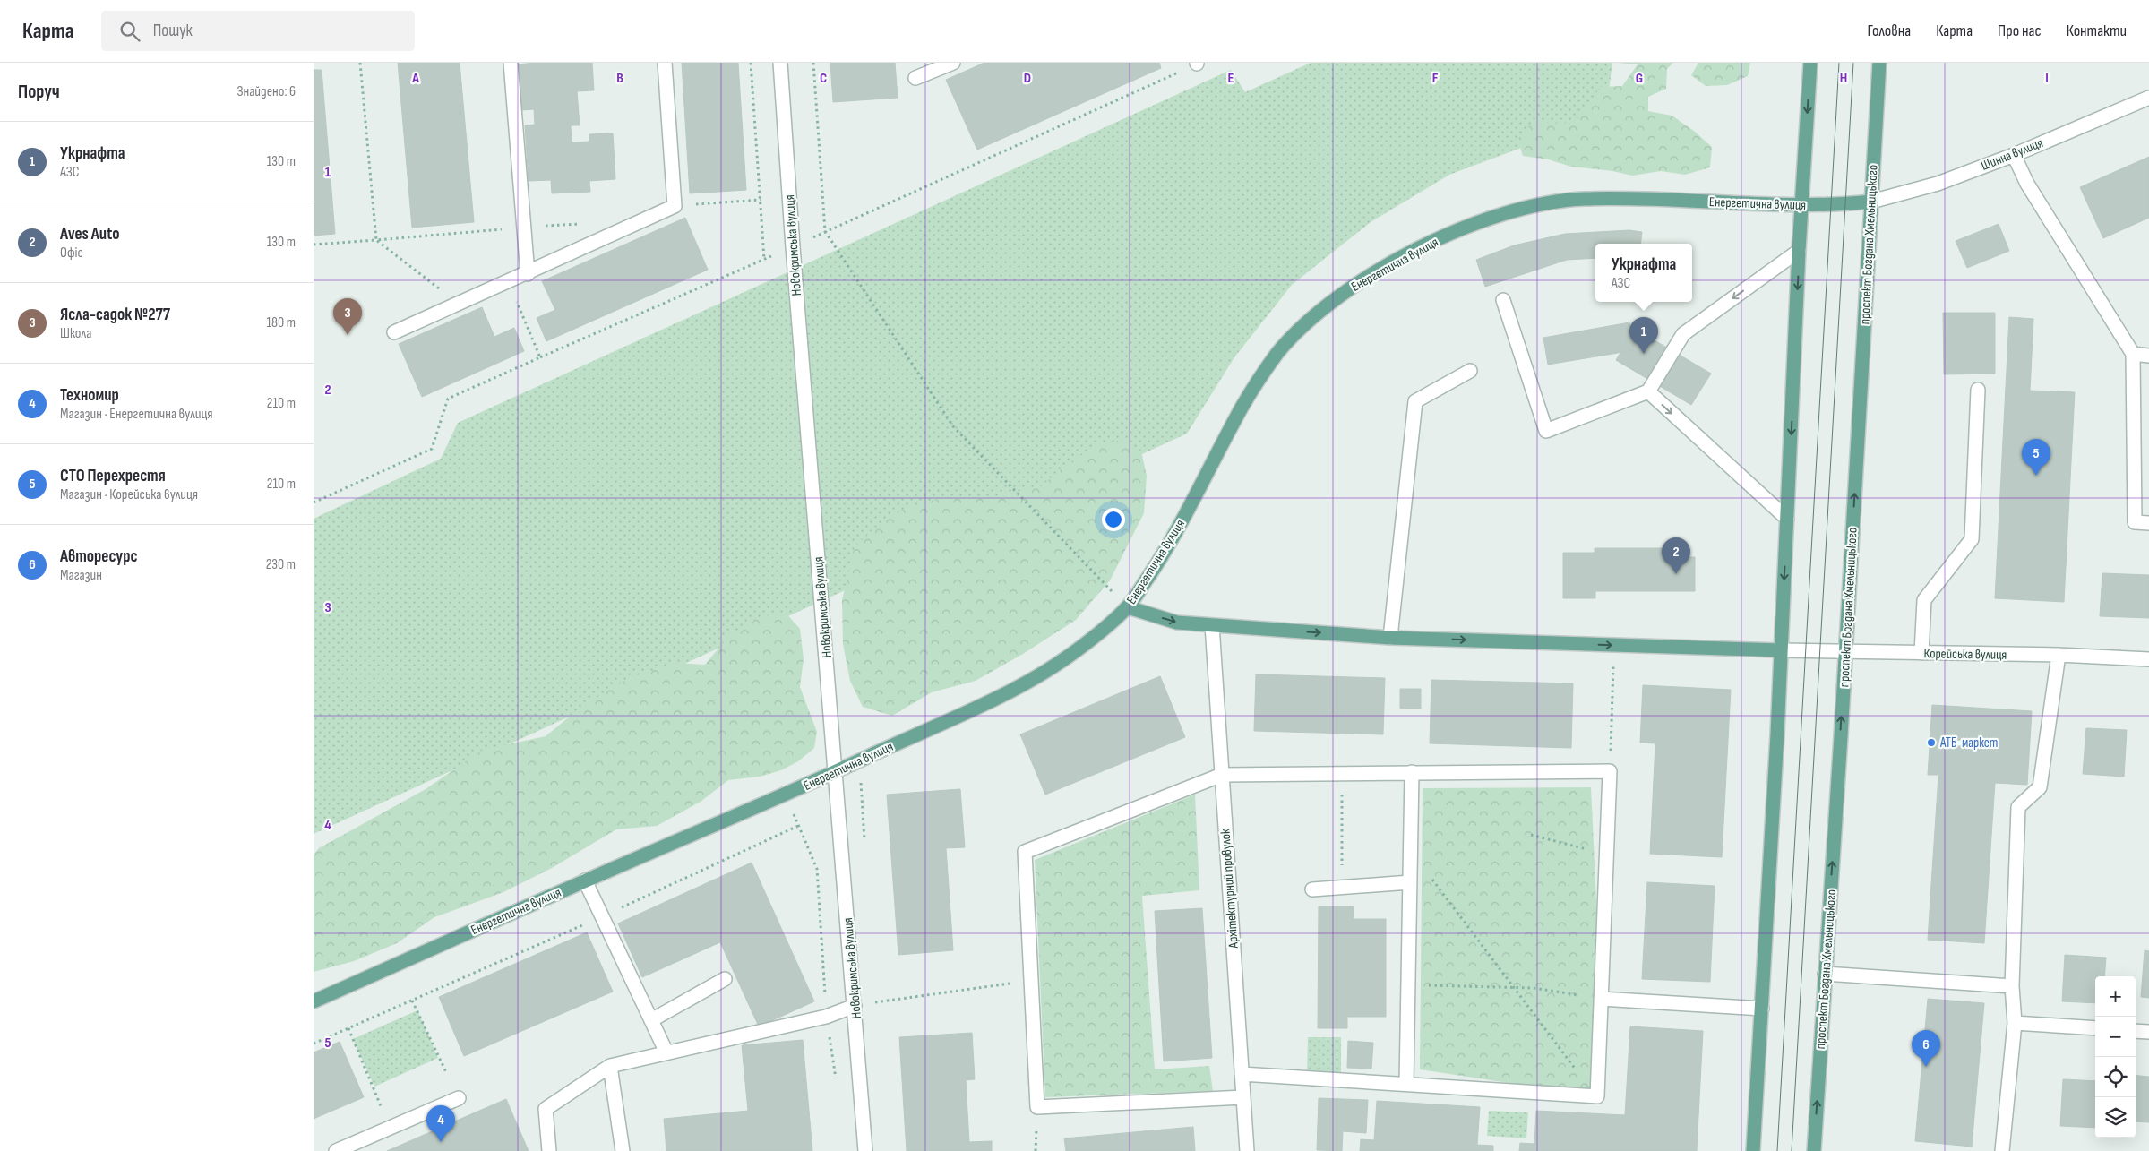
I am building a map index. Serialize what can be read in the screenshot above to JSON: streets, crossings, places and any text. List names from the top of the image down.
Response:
{
  "streets": {
    "main road": ["Енергетична вулиця", "проспект Богдана Хмельницького"],
    "street": [
      "Шинна вулиця",
      "Новокримська вулиця",
      "Корейська вулиця",
      "Архітектурний провулок"
    ]
  },
  "crossings": [
    ["Шинна вулиця", "Енергетична вулиця"],
    ["Шинна вулиця", "проспект Богдана Хмельницького"],
    ["Енергетична вулиця", "проспект Богдана Хмельницького"],
    ["Енергетична вулиця", "Новокримська вулиця"],
    ["проспект Богдана Хмельницького", "Корейська вулиця"]
  ],
  "places": ["АТБ-маркет"],
  "page": {
    "header": "Карта",
    "search": "Пошук",
    "nav": [
      "Головна",
      "Карта",
      "Про нас",
      "Контакти"
    ],
    "heading": ["Поруч", "Знайдено: 6"],
    "list": [
      {
        "mark": "1",
        "name": "Укрнафта",
        "note": "АЗС",
        "value": "130 m"
      },
      {
        "mark": "2",
        "name": "Aves Auto",
        "note": "Офіс",
        "value": "130 m"
      },
      {
        "mark": "3",
        "name": "Ясла-садок №277",
        "note": "Школа",
        "value": "180 m"
      },
      {
        "mark": "4",
        "name": "Техномир",
        "note": "Магазин · Енергетична вулиця",
        "value": "210 m"
      },
      {
        "mark": "5",
        "name": "СТО Перехрестя",
        "note": "Магазин · Корейська вулиця",
        "value": "210 m"
      },
      {
        "mark": "6",
        "name": "Авторесурс",
        "note": "Магазин",
        "value": "230 m"
      }
    ],
    "popup": ["Укрнафта", "АЗС"],
    "pins": [
      "3",
      "1",
      "5",
      "2",
      "6",
      "4"
    ],
    "map_buttons": ["+", "−"]
  },
  "grid": {
    "columns": [
      "A",
      "B",
      "C",
      "D",
      "E",
      "F",
      "G",
      "H",
      "I"
    ],
    "rows": [
      "1",
      "2",
      "3",
      "4",
      "5"
    ]
  }
}
